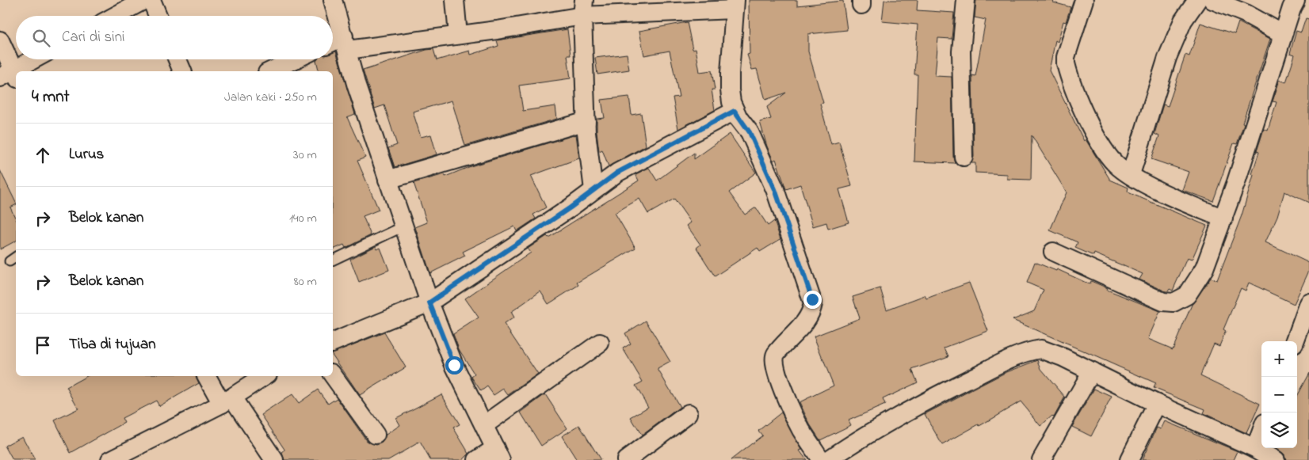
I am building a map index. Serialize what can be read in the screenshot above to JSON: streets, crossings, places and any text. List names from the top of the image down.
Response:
{
  "page": {
    "search": "Cari di sini",
    "heading": ["4 mnt", "Jalan kaki · 250 m"],
    "list": [
      ["Lurus", "30 m"],
      ["Belok kanan", "140 m"],
      ["Belok kanan", "80 m"],
      "Tiba di tujuan"
    ],
    "map_buttons": ["+", "−"]
  }
}
